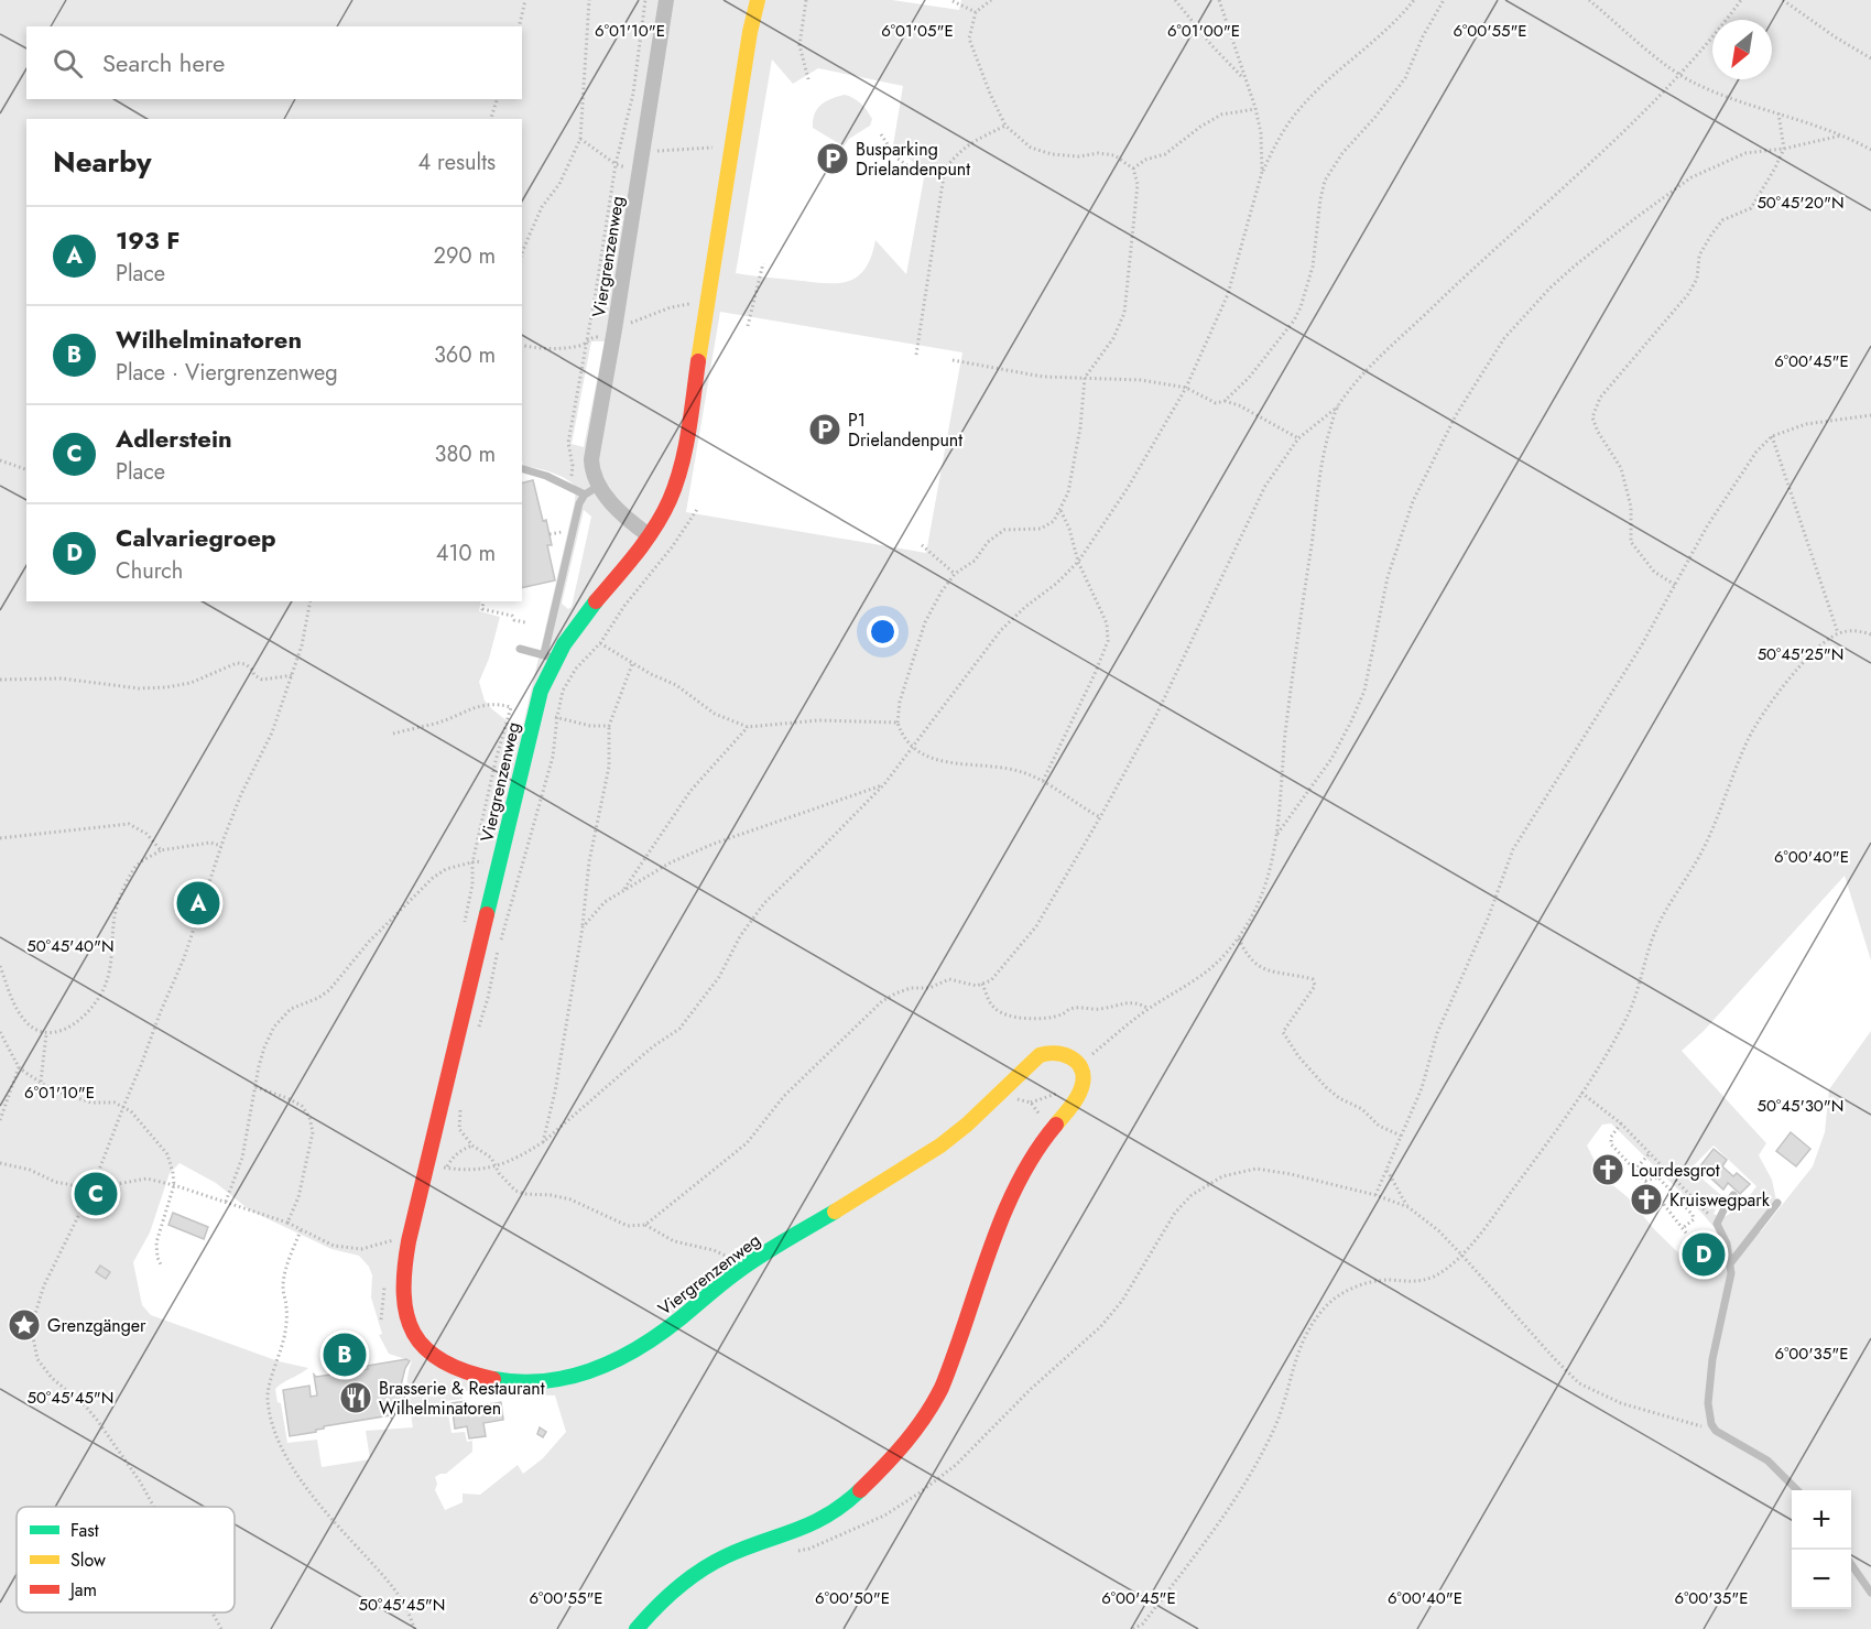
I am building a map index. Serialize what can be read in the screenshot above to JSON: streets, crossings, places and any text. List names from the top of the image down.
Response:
{
  "streets": {
    "street": ["Viergrenzenweg"]
  },
  "places": {
    "parking": ["Busparking Drielandenpunt", "P1 Drielandenpunt"],
    "church": ["Lourdesgrot", "Kruiswegpark"],
    "place": ["Grenzgänger"],
    "restaurant": ["Brasserie & Restaurant Wilhelminatoren"]
  },
  "legend": ["Fast", "Slow", "Jam"],
  "north": "bottom left",
  "page": {
    "search": "Search here",
    "heading": ["Nearby", "4 results"],
    "list": [
      {
        "mark": "A",
        "name": "193 F",
        "note": "Place",
        "value": "290 m"
      },
      {
        "mark": "B",
        "name": "Wilhelminatoren",
        "note": "Place · Viergrenzenweg",
        "value": "360 m"
      },
      {
        "mark": "C",
        "name": "Adlerstein",
        "note": "Place",
        "value": "380 m"
      },
      {
        "mark": "D",
        "name": "Calvariegroep",
        "note": "Church",
        "value": "410 m"
      }
    ],
    "pins": [
      "A",
      "C",
      "D",
      "B"
    ],
    "map_buttons": ["+", "−"]
  },
  "coordinates": [
    "6°01'10\"E",
    "6°01'05\"E",
    "6°01'00\"E",
    "6°00'55\"E",
    "50°45'20\"N",
    "6°00'45\"E",
    "50°45'25\"N",
    "6°00'40\"E",
    "50°45'40\"N",
    "50°45'30\"N",
    "6°00'35\"E",
    "50°45'45\"N",
    "6°00'50\"E"
  ]
}
